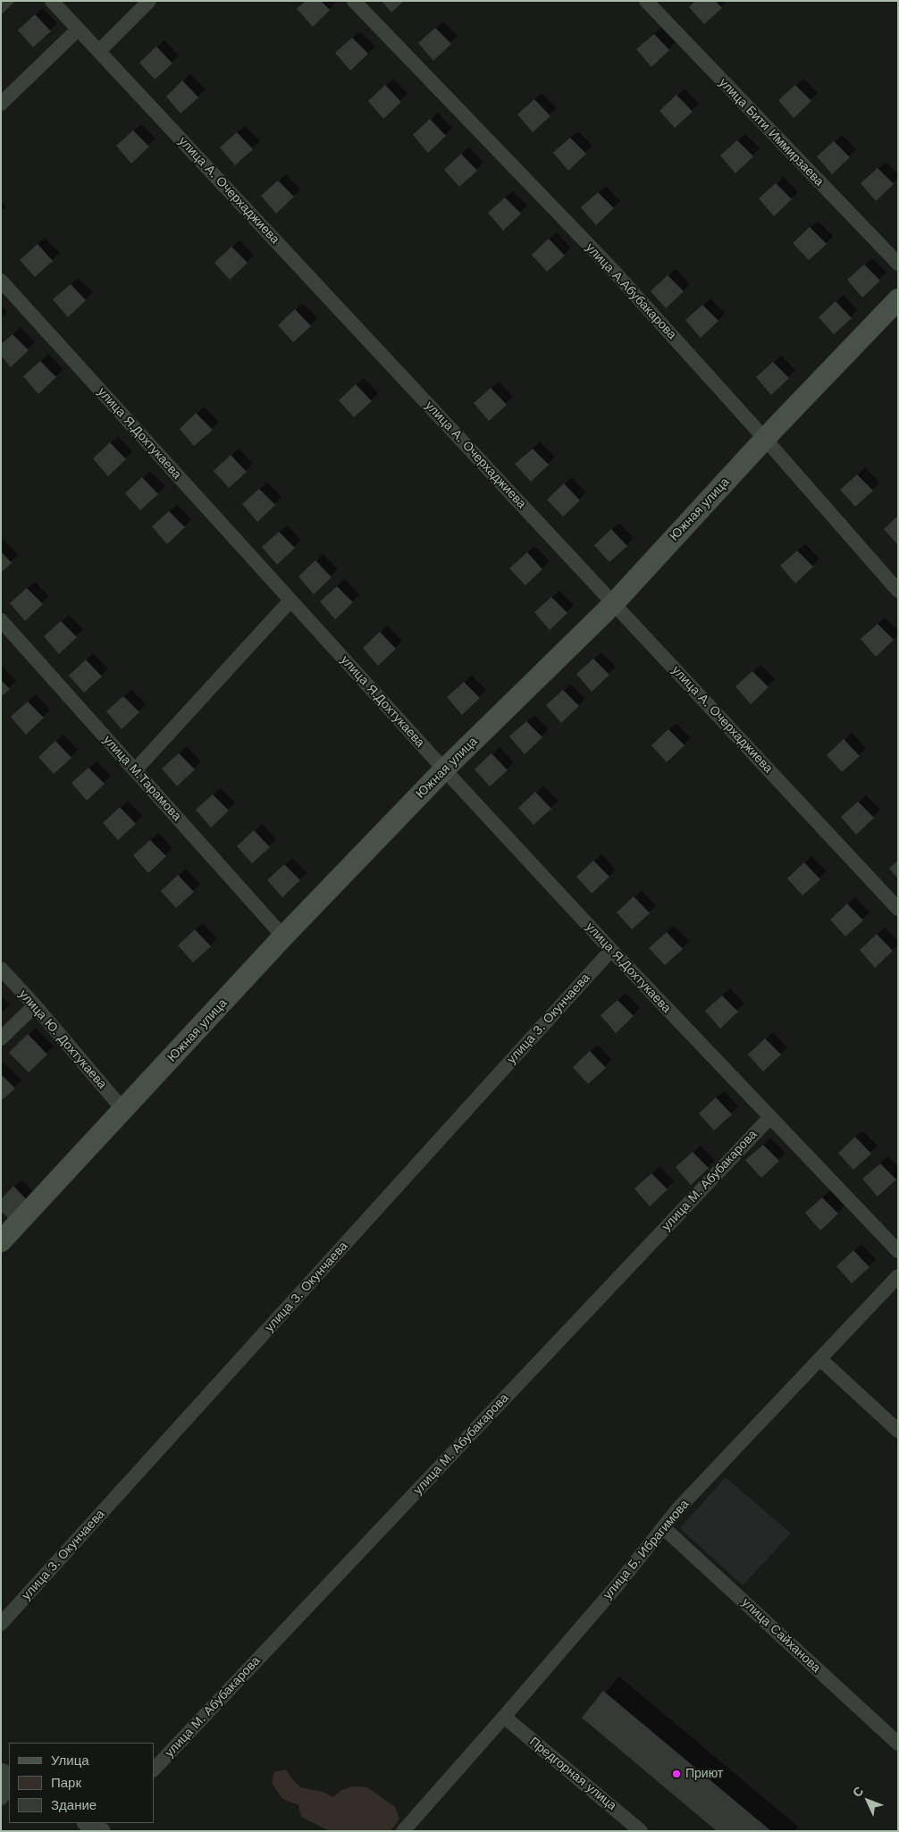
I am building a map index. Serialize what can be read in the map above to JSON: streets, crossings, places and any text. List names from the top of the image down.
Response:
{
  "streets": {
    "main road": ["Южная улица"],
    "street": [
      "улица Бити Иммирзаева",
      "улица А. Очерхаджиева",
      "улица А.Абубакарова",
      "улица Я.Дохтукаева",
      "улица М.Тарамова",
      "улица З. Окунчаева",
      "улица Ю. Дохтукаева",
      "улица М. Абубакарова",
      "улица Б. Ибрагимова",
      "улица Сайханова",
      "Предгорная улица"
    ]
  },
  "crossings": [
    ["улица А. Очерхаджиева", "Южная улица"],
    ["улица А.Абубакарова", "Южная улица"],
    ["улица Я.Дохтукаева", "Южная улица"],
    ["улица Я.Дохтукаева", "улица З. Окунчаева"],
    ["улица Я.Дохтукаева", "улица М. Абубакарова"],
    ["Южная улица", "улица М.Тарамова"],
    ["Южная улица", "улица Ю. Дохтукаева"],
    ["улица Б. Ибрагимова", "улица Сайханова"],
    ["улица Б. Ибрагимова", "Предгорная улица"]
  ],
  "places": ["Приют"],
  "legend": ["Улица", "Парк", "Здание"],
  "north": "top left"
}
